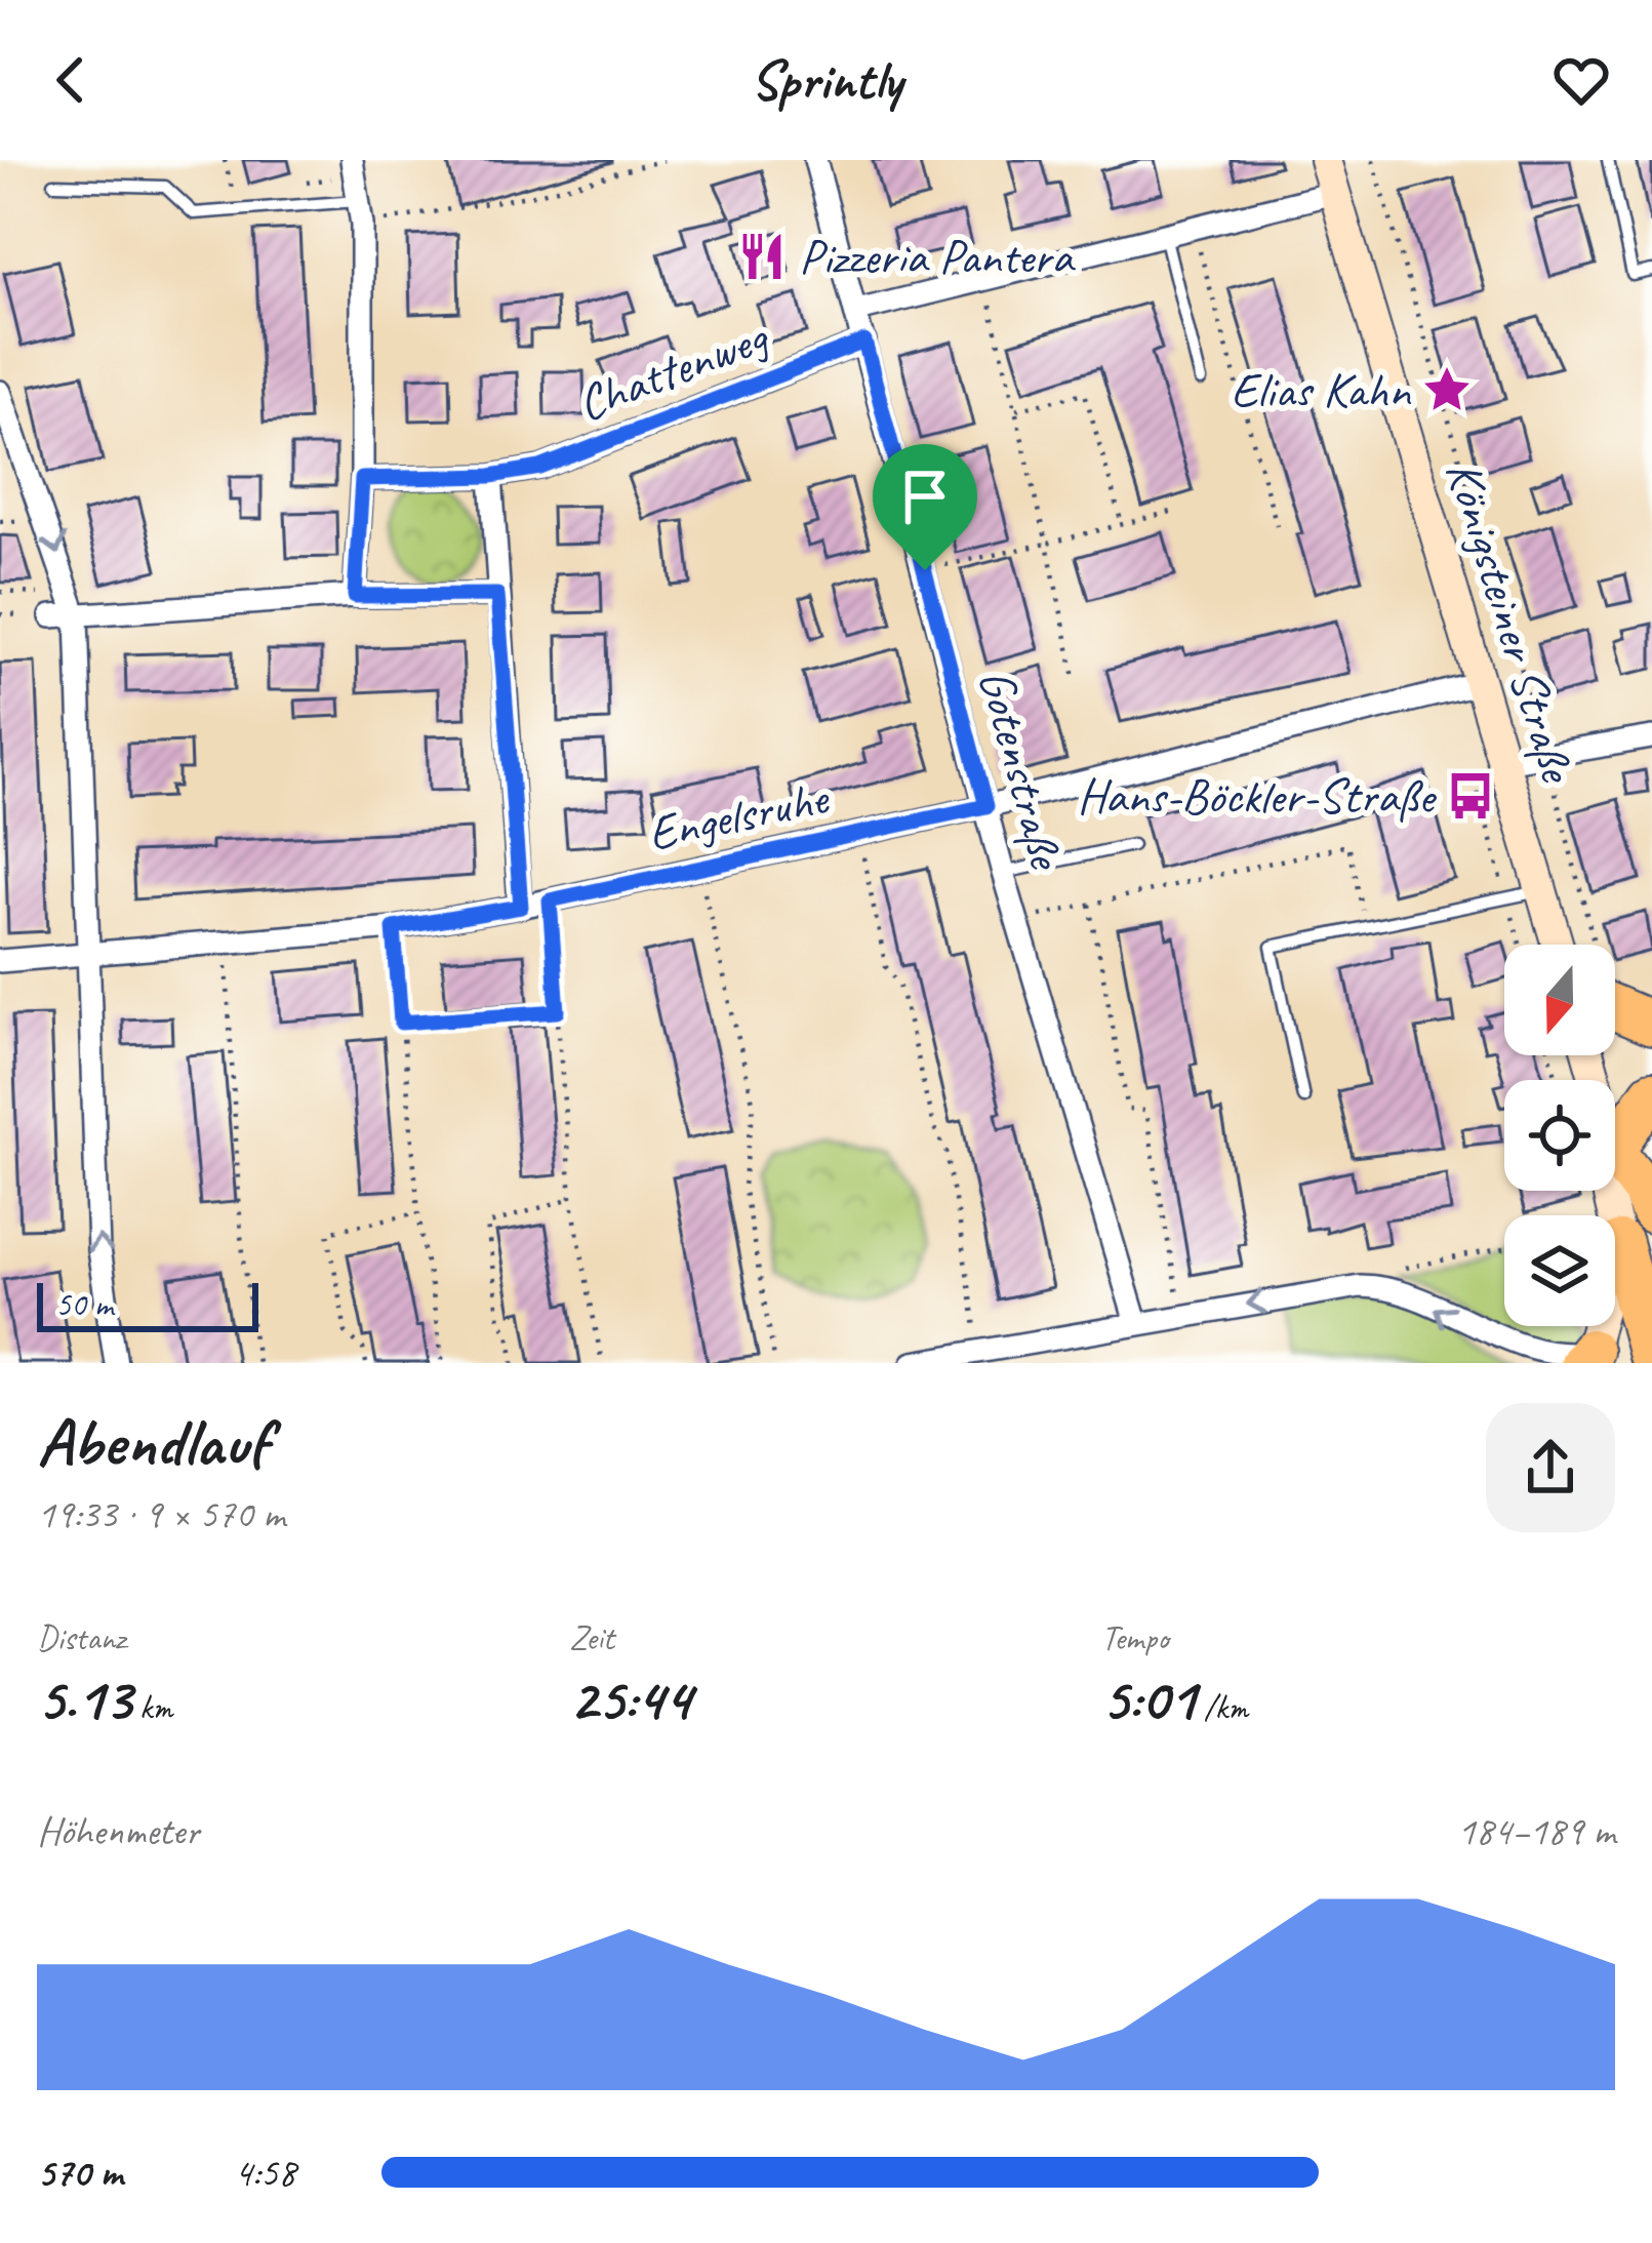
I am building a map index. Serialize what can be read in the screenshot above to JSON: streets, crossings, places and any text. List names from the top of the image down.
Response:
{
  "streets": {
    "main road": ["Königsteiner Straße"],
    "street": ["Chattenweg", "Gotenstraße", "Engelsruhe"]
  },
  "crossings": [
    ["Chattenweg", "Gotenstraße"],
    ["Königsteiner Straße", "Engelsruhe"],
    ["Gotenstraße", "Engelsruhe"]
  ],
  "places": {
    "restaurant": ["Pizzeria Pantera"],
    "place": ["Elias Kahn"],
    "bus stop": ["Hans-Böckler-Straße"]
  },
  "scale_bar": "50 m",
  "north": "bottom",
  "page": {
    "header": "Sprintly",
    "scale": "50 m",
    "heading": ["Abendlauf", "19:33 · 9 × 570 m"],
    "stats": [
      ["Distanz", "5.13 km"],
      ["Zeit", "25:44"],
      ["Tempo", "5:01 /km"]
    ],
    "chart": ["Höhenmeter", "184–189 m"],
    "list": [
      {
        "name": "570 m",
        "note": "4:58"
      }
    ]
  }
}
